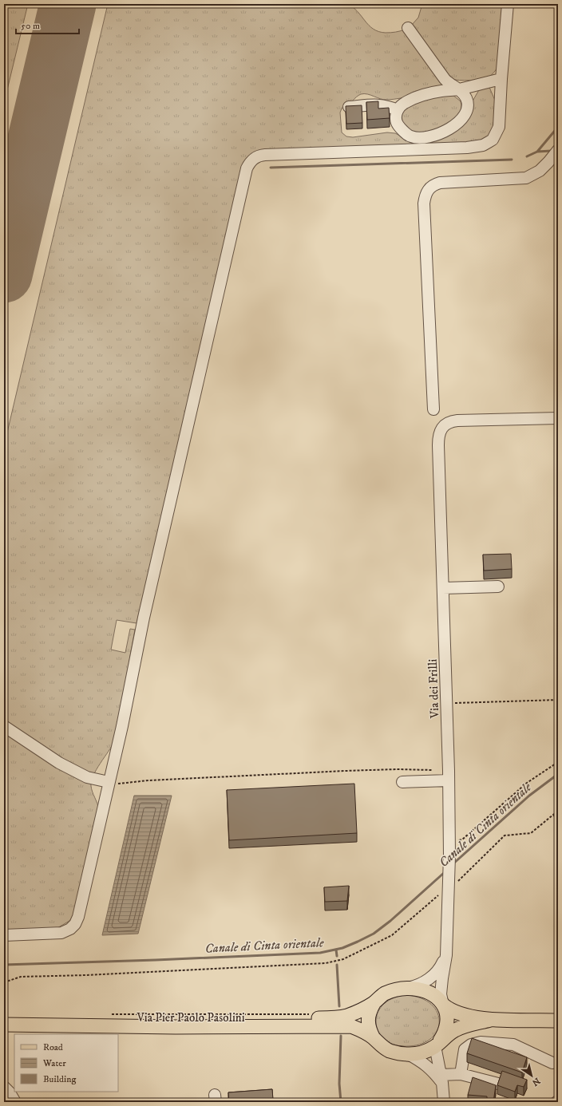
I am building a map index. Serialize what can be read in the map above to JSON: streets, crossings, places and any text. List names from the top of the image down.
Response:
{
  "streets": {
    "main road": ["Via Pier Paolo Pasolini"],
    "street": ["Via dei Frilli"]
  },
  "crossings": [
    ["Via dei Frilli", "Via Pier Paolo Pasolini"]
  ],
  "water": ["Canale di Cinta orientale"],
  "legend": ["Road", "Water", "Building"],
  "scale_bar": "50 m",
  "north": "bottom right"
}
